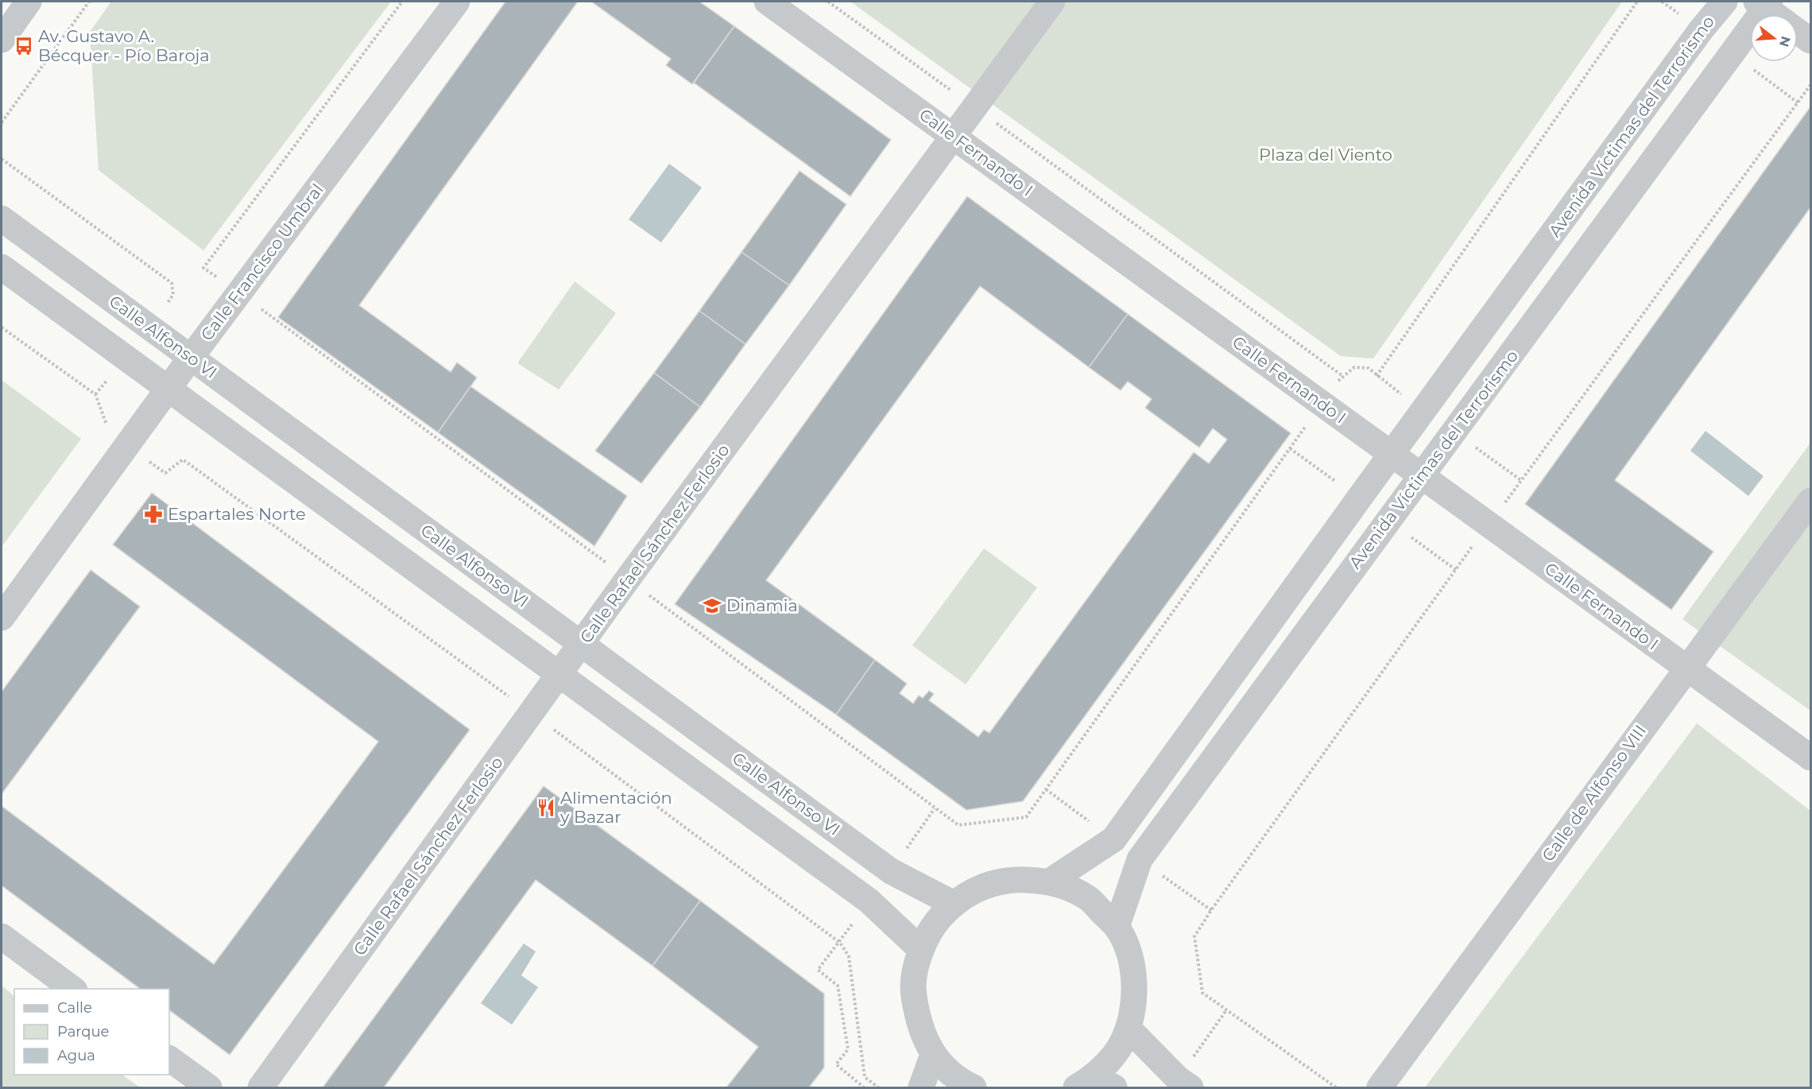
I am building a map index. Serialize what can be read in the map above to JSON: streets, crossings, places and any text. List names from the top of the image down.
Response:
{
  "streets": {
    "street": [
      "Avenida Víctimas del Terrorismo",
      "Calle Fernando I",
      "Calle Francisco Umbral",
      "Calle Alfonso VI",
      "Calle Rafael Sánchez Ferlosio",
      "Calle de Alfonso VIII"
    ]
  },
  "crossings": [
    ["Avenida Víctimas del Terrorismo", "Calle Fernando I"],
    ["Calle Fernando I", "Calle Rafael Sánchez Ferlosio"],
    ["Calle Fernando I", "Calle de Alfonso VIII"],
    ["Calle Francisco Umbral", "Calle Alfonso VI"],
    ["Calle Alfonso VI", "Calle Rafael Sánchez Ferlosio"]
  ],
  "parks": ["Plaza del Viento"],
  "places": {
    "bus stop": ["Av. Gustavo A. Bécquer - Pío Baroja"],
    "pharmacy": ["Espartales Norte"],
    "school or university": ["Dinamia"],
    "restaurant": ["Alimentación y Bazar"]
  },
  "legend": ["Calle", "Parque", "Agua"],
  "north": "right"
}
